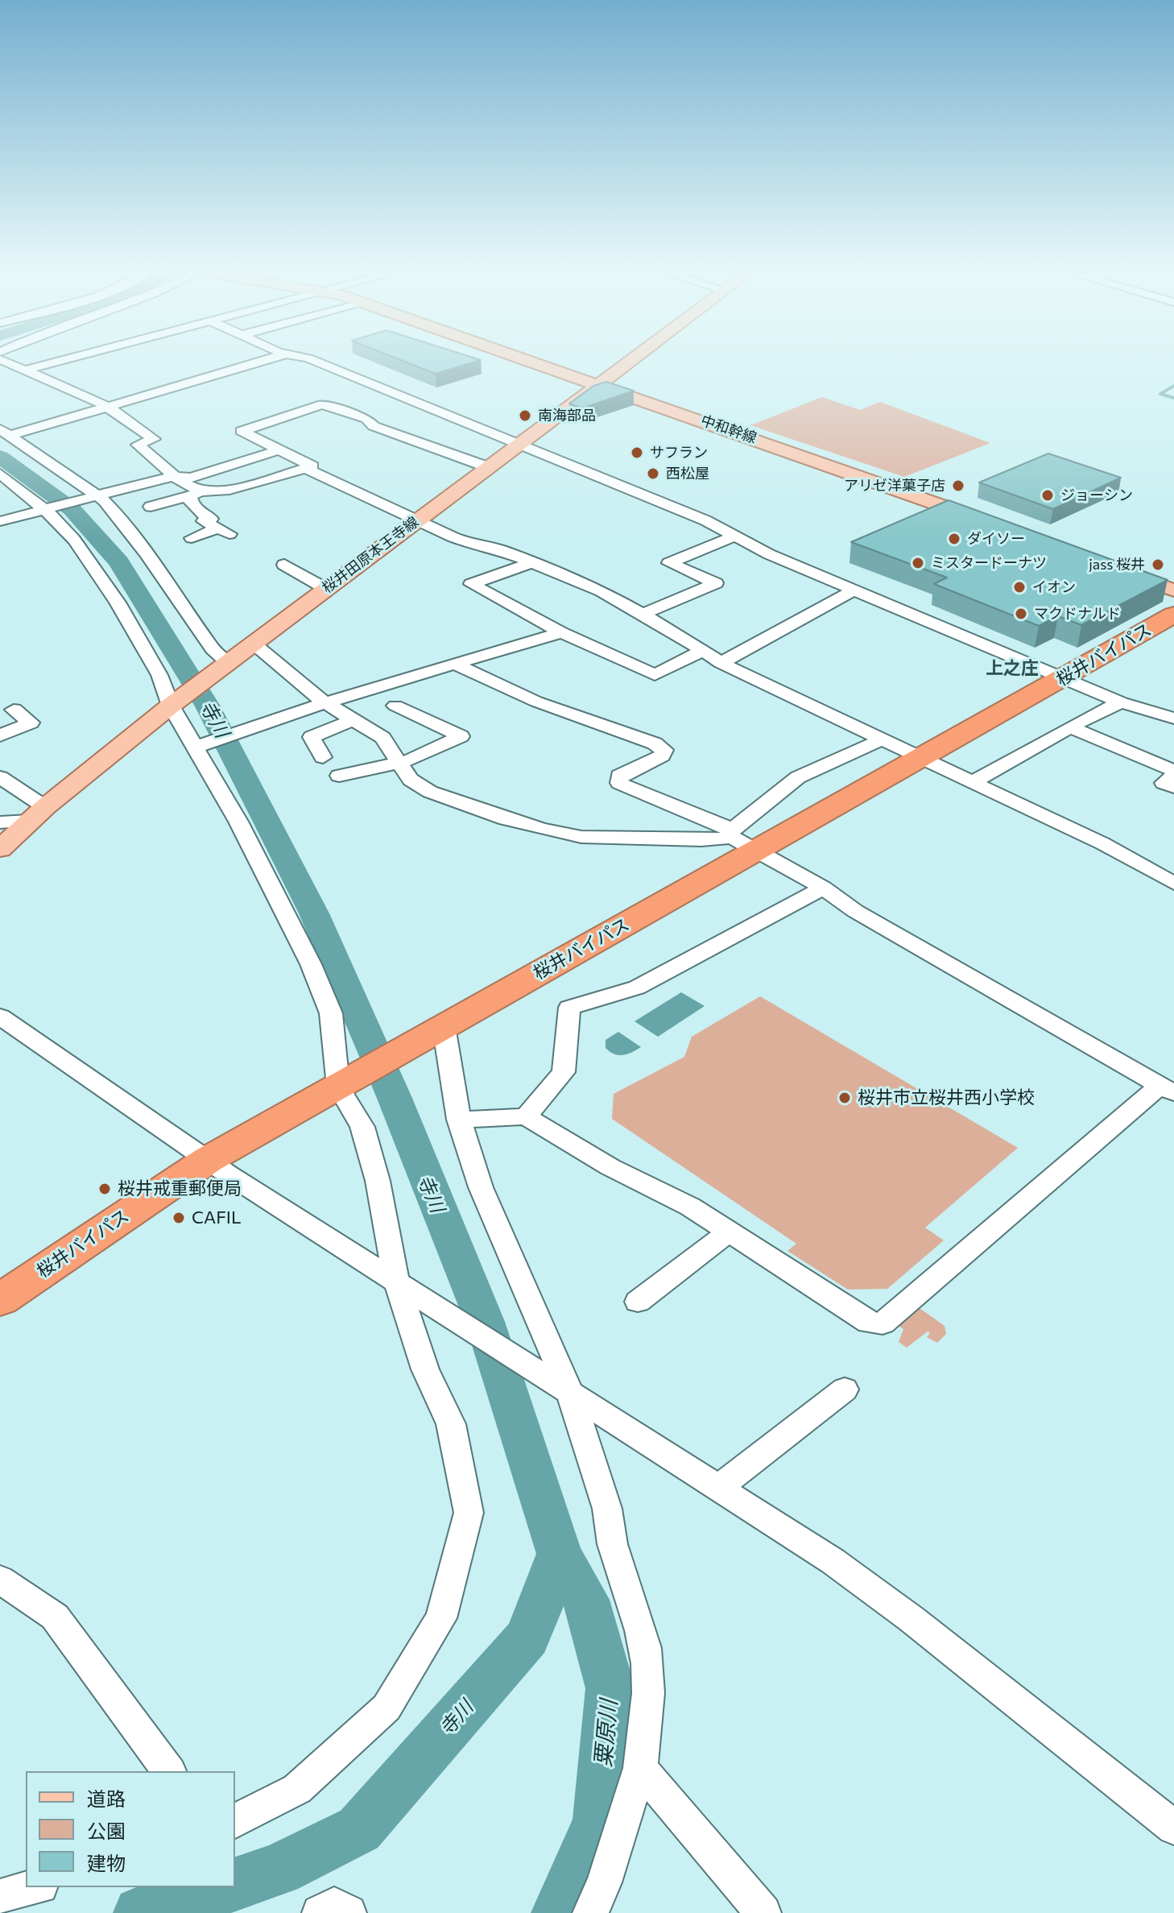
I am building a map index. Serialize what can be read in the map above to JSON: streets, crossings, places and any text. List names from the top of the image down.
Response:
{
  "streets": {
    "highway": ["桜井バイパス"],
    "main road": ["中和幹線", "桜井田原本王寺線"]
  },
  "crossings": [
    ["中和幹線", "桜井田原本王寺線"]
  ],
  "districts": ["上之庄"],
  "water": ["寺川", "粟原川"],
  "places": [
    "南海部品",
    "サフラン",
    "西松屋",
    "アリゼ洋菓子店",
    "ジョーシン",
    "ダイソー",
    "ミスタードーナツ",
    "jass 桜井",
    "イオン",
    "マクドナルド",
    "桜井市立桜井西小学校",
    "桜井戒重郵便局",
    "CAFIL"
  ],
  "legend": ["道路", "公園", "建物"]
}
